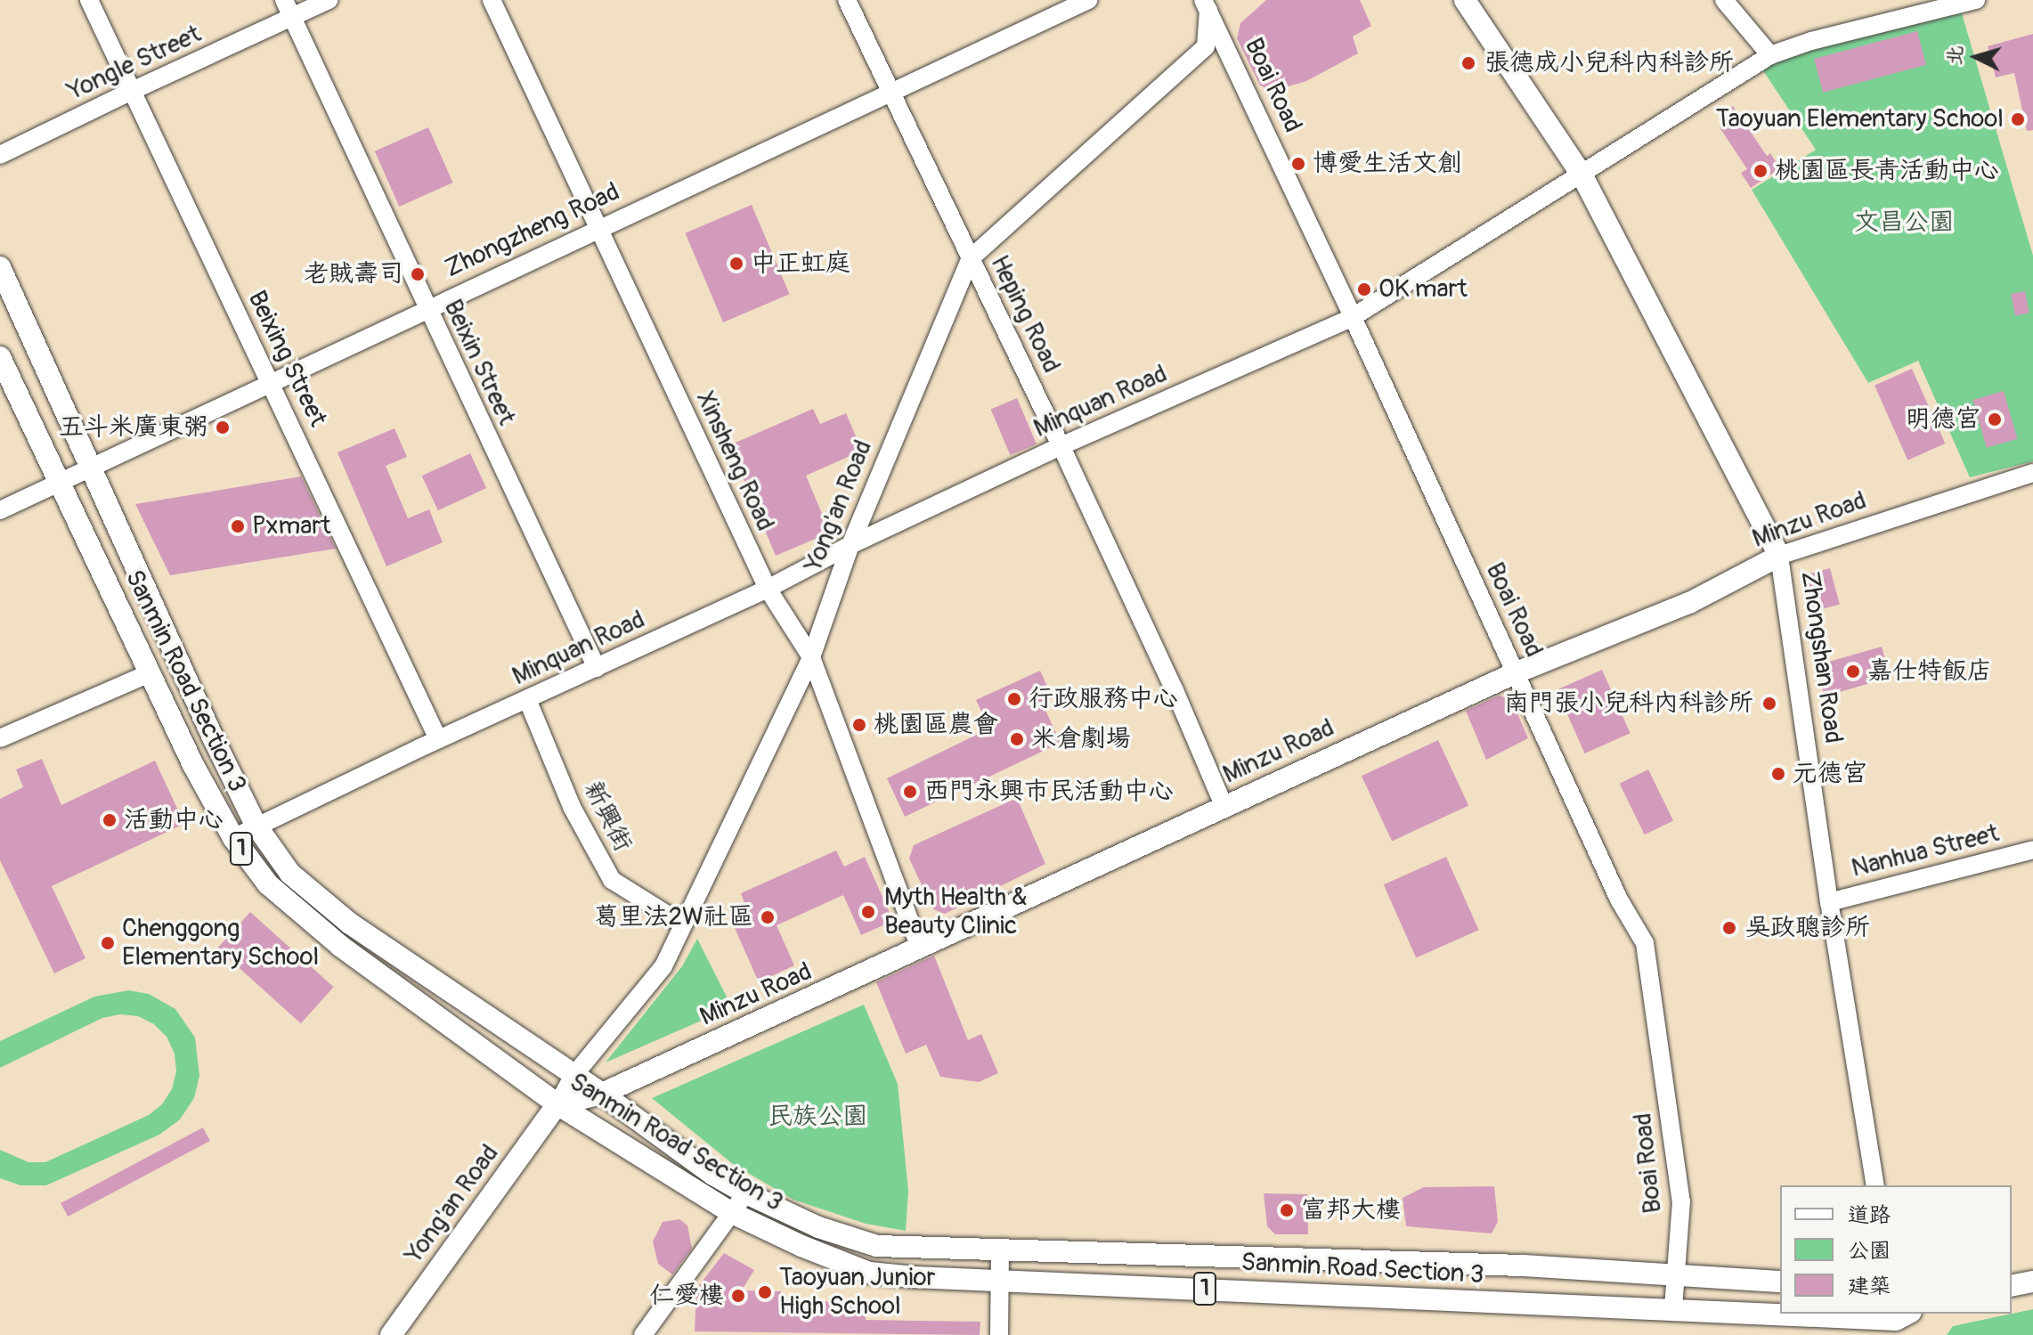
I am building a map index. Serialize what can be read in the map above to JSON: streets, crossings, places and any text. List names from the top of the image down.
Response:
{
  "streets": {
    "main road": [
      "Yong'an Road",
      "Minzu Road",
      "Zhongshan Road",
      "Sanmin Road Section 3",
      "1"
    ],
    "street": [
      "Yongle Street",
      "Boai Road",
      "Zhongzheng Road",
      "Heping Road",
      "Beixing Street",
      "Beixin Street",
      "Minquan Road",
      "Xinsheng Road",
      "新興街",
      "Nanhua Street"
    ]
  },
  "crossings": [
    ["Yongle Street", "Beixing Street"],
    ["Yongle Street", "Beixin Street"],
    ["Boai Road", "Minquan Road"],
    ["Boai Road", "Yong'an Road"],
    ["Boai Road", "Minzu Road"],
    ["Boai Road", "Sanmin Road Section 3"],
    ["Zhongzheng Road", "Heping Road"],
    ["Zhongzheng Road", "Beixing Street"],
    ["Zhongzheng Road", "Beixin Street"],
    ["Zhongzheng Road", "Xinsheng Road"],
    ["Zhongzheng Road", "Sanmin Road Section 3"],
    ["Zhongzheng Road", "1"],
    ["Heping Road", "Minquan Road"],
    ["Heping Road", "Yong'an Road"],
    ["Heping Road", "Minzu Road"],
    ["Beixing Street", "Minquan Road"],
    ["Beixin Street", "Minquan Road"],
    ["Minquan Road", "Xinsheng Road"],
    ["Minquan Road", "Yong'an Road"],
    ["Minquan Road", "Zhongshan Road"],
    ["Minquan Road", "Sanmin Road Section 3"],
    ["Minquan Road", "新興街"],
    ["Xinsheng Road", "Yong'an Road"],
    ["Xinsheng Road", "Minzu Road"],
    ["Yong'an Road", "Minzu Road"],
    ["Yong'an Road", "Sanmin Road Section 3"],
    ["Yong'an Road", "新興街"],
    ["Minzu Road", "Zhongshan Road"],
    ["Minzu Road", "Sanmin Road Section 3"],
    ["Zhongshan Road", "Nanhua Street"],
    ["Sanmin Road Section 3", "1"]
  ],
  "parks": ["文昌公園", "民族公園"],
  "places": [
    "張德成小兒科內科診所",
    "Taoyuan Elementary School",
    "博愛生活文創",
    "桃園區長青活動中心",
    "中正虹庭",
    "老賊壽司",
    "OK mart",
    "明德宮",
    "五斗米廣東粥",
    "Pxmart",
    "嘉仕特飯店",
    "行政服務中心",
    "南門張小兒科內科診所",
    "桃園區農會",
    "米倉劇場",
    "元德宮",
    "西門永興市民活動中心",
    "活動中心",
    "Myth Health & Beauty Clinic",
    "葛里法2W社區",
    "吳政聰診所",
    "Chenggong Elementary School",
    "富邦大樓",
    "Taoyuan Junior High School",
    "仁愛樓"
  ],
  "legend": ["道路", "公園", "建築"],
  "north": "left"
}
